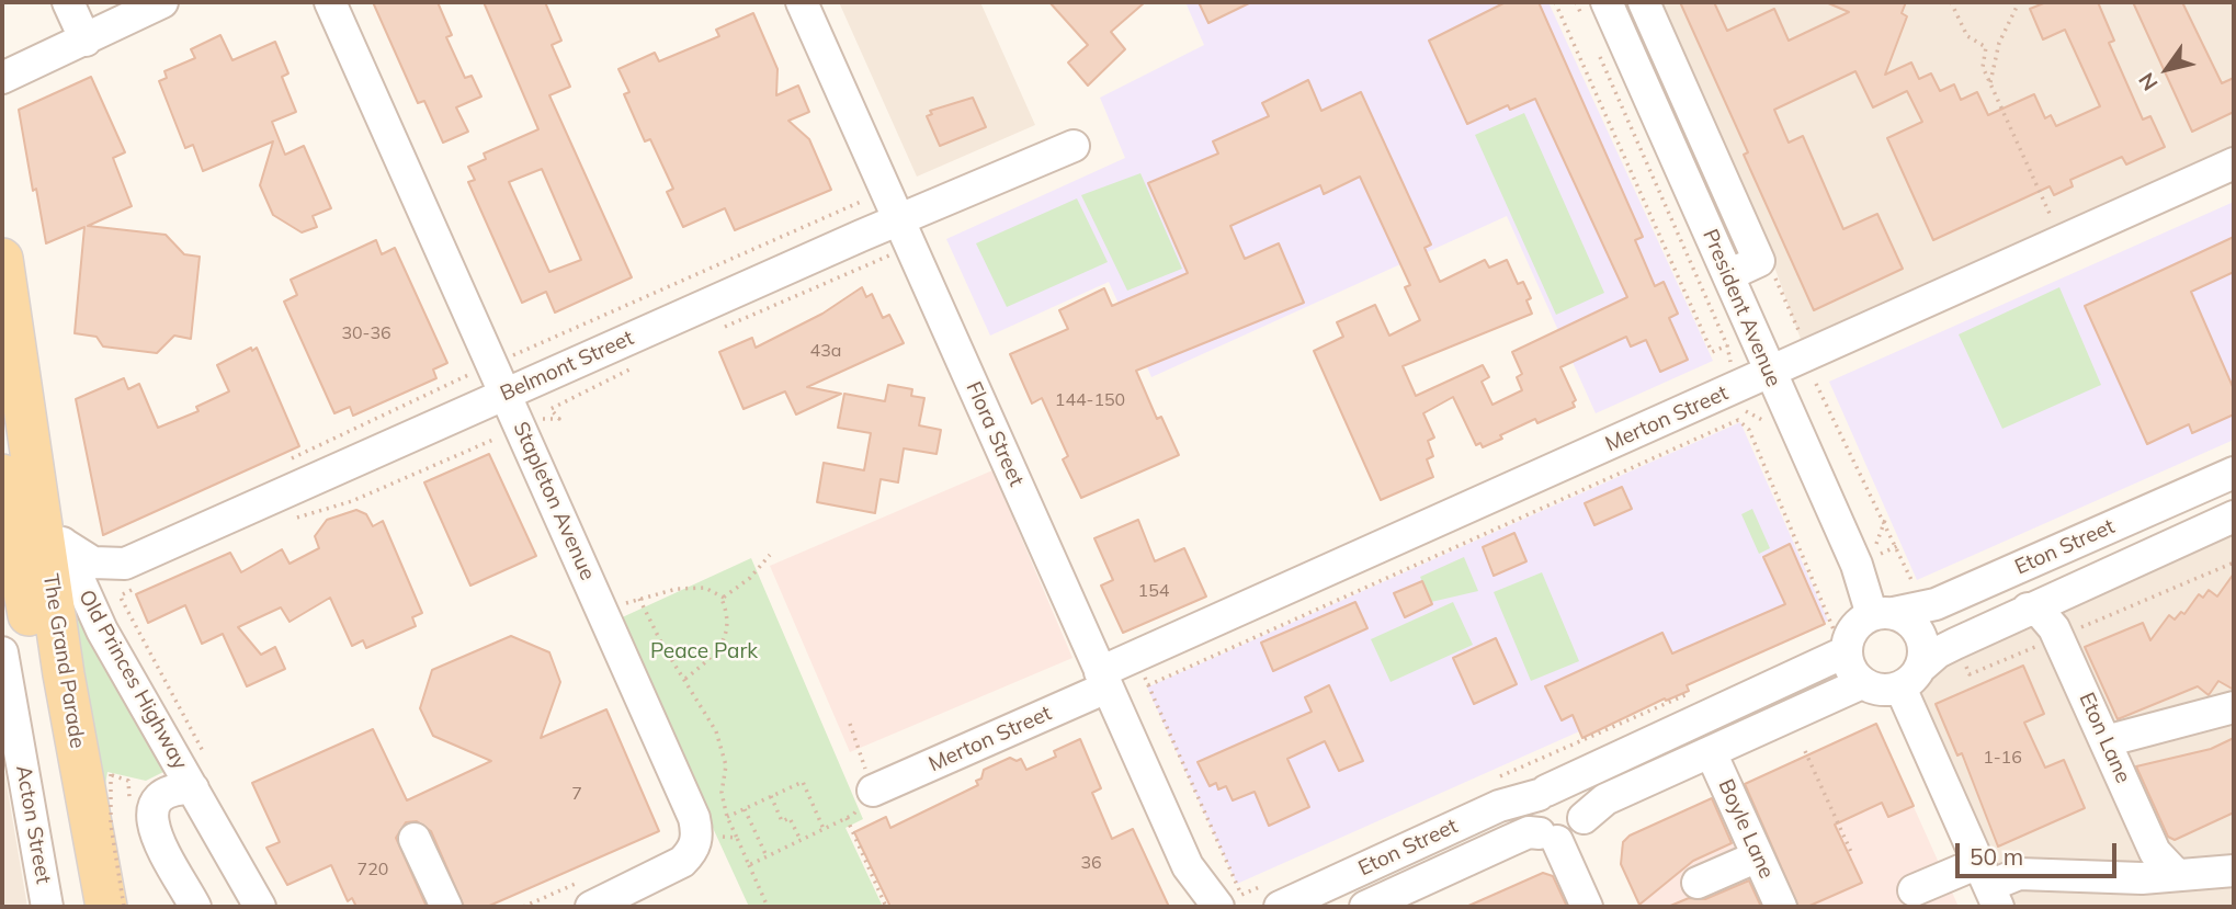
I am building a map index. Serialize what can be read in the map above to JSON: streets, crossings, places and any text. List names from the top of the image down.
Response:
{
  "streets": {
    "main road": ["The Grand Parade", "Old Princes Highway"],
    "street": [
      "President Avenue",
      "Belmont Street",
      "Merton Street",
      "Flora Street",
      "Stapleton Avenue",
      "Eton Street",
      "Eton Lane",
      "Acton Street",
      "Boyle Lane"
    ]
  },
  "crossings": [
    ["President Avenue", "Merton Street"],
    ["President Avenue", "Eton Street"],
    ["Belmont Street", "Flora Street"],
    ["Belmont Street", "Stapleton Avenue"],
    ["Merton Street", "Flora Street"],
    ["Eton Street", "Eton Lane"],
    ["The Grand Parade", "Old Princes Highway"]
  ],
  "parks": ["Peace Park"],
  "house_numbers": [
    "30-36",
    "43a",
    "144-150",
    "154",
    "1-16",
    "7",
    "36",
    "720"
  ],
  "scale_bar": "50 m",
  "north": "bottom left"
}
